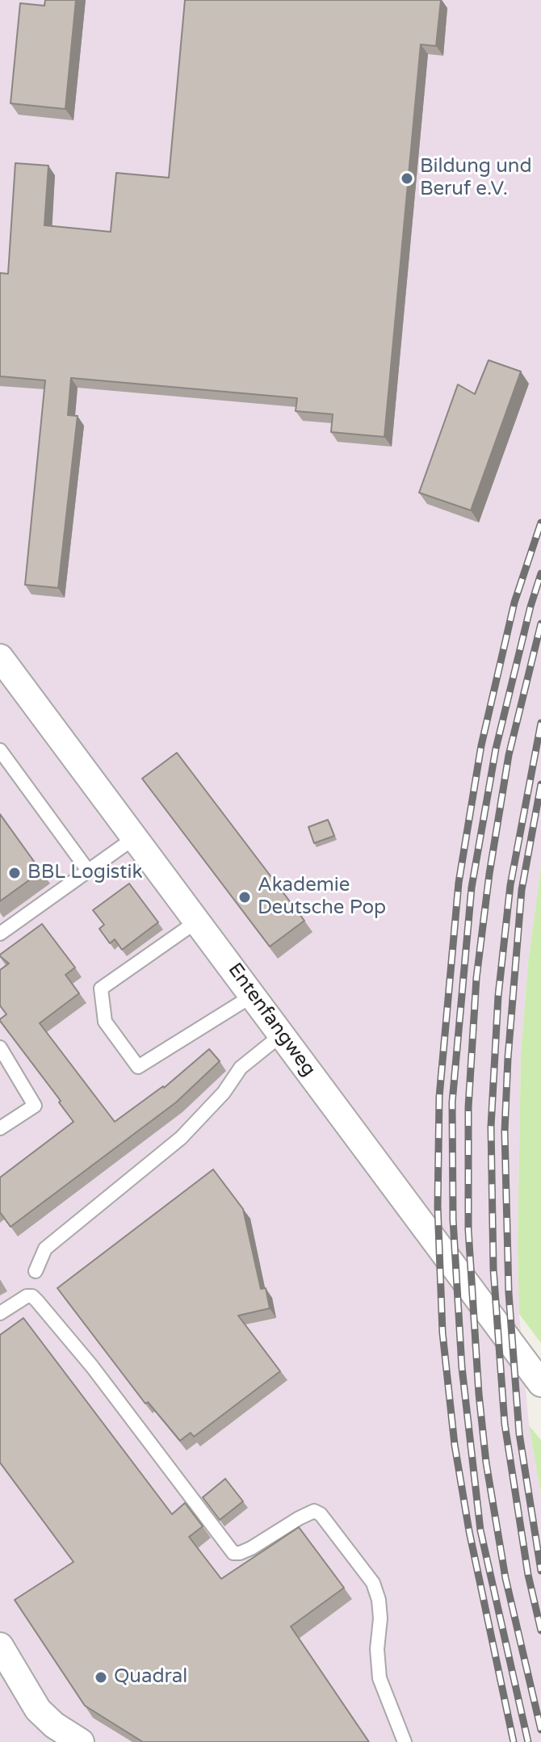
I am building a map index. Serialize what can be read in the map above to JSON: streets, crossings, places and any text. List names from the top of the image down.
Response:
{
  "streets": {
    "street": ["Entenfangweg"]
  },
  "places": [
    "Bildung und Beruf e.V.",
    "BBL Logistik",
    "Akademie Deutsche Pop",
    "Quadral"
  ]
}
